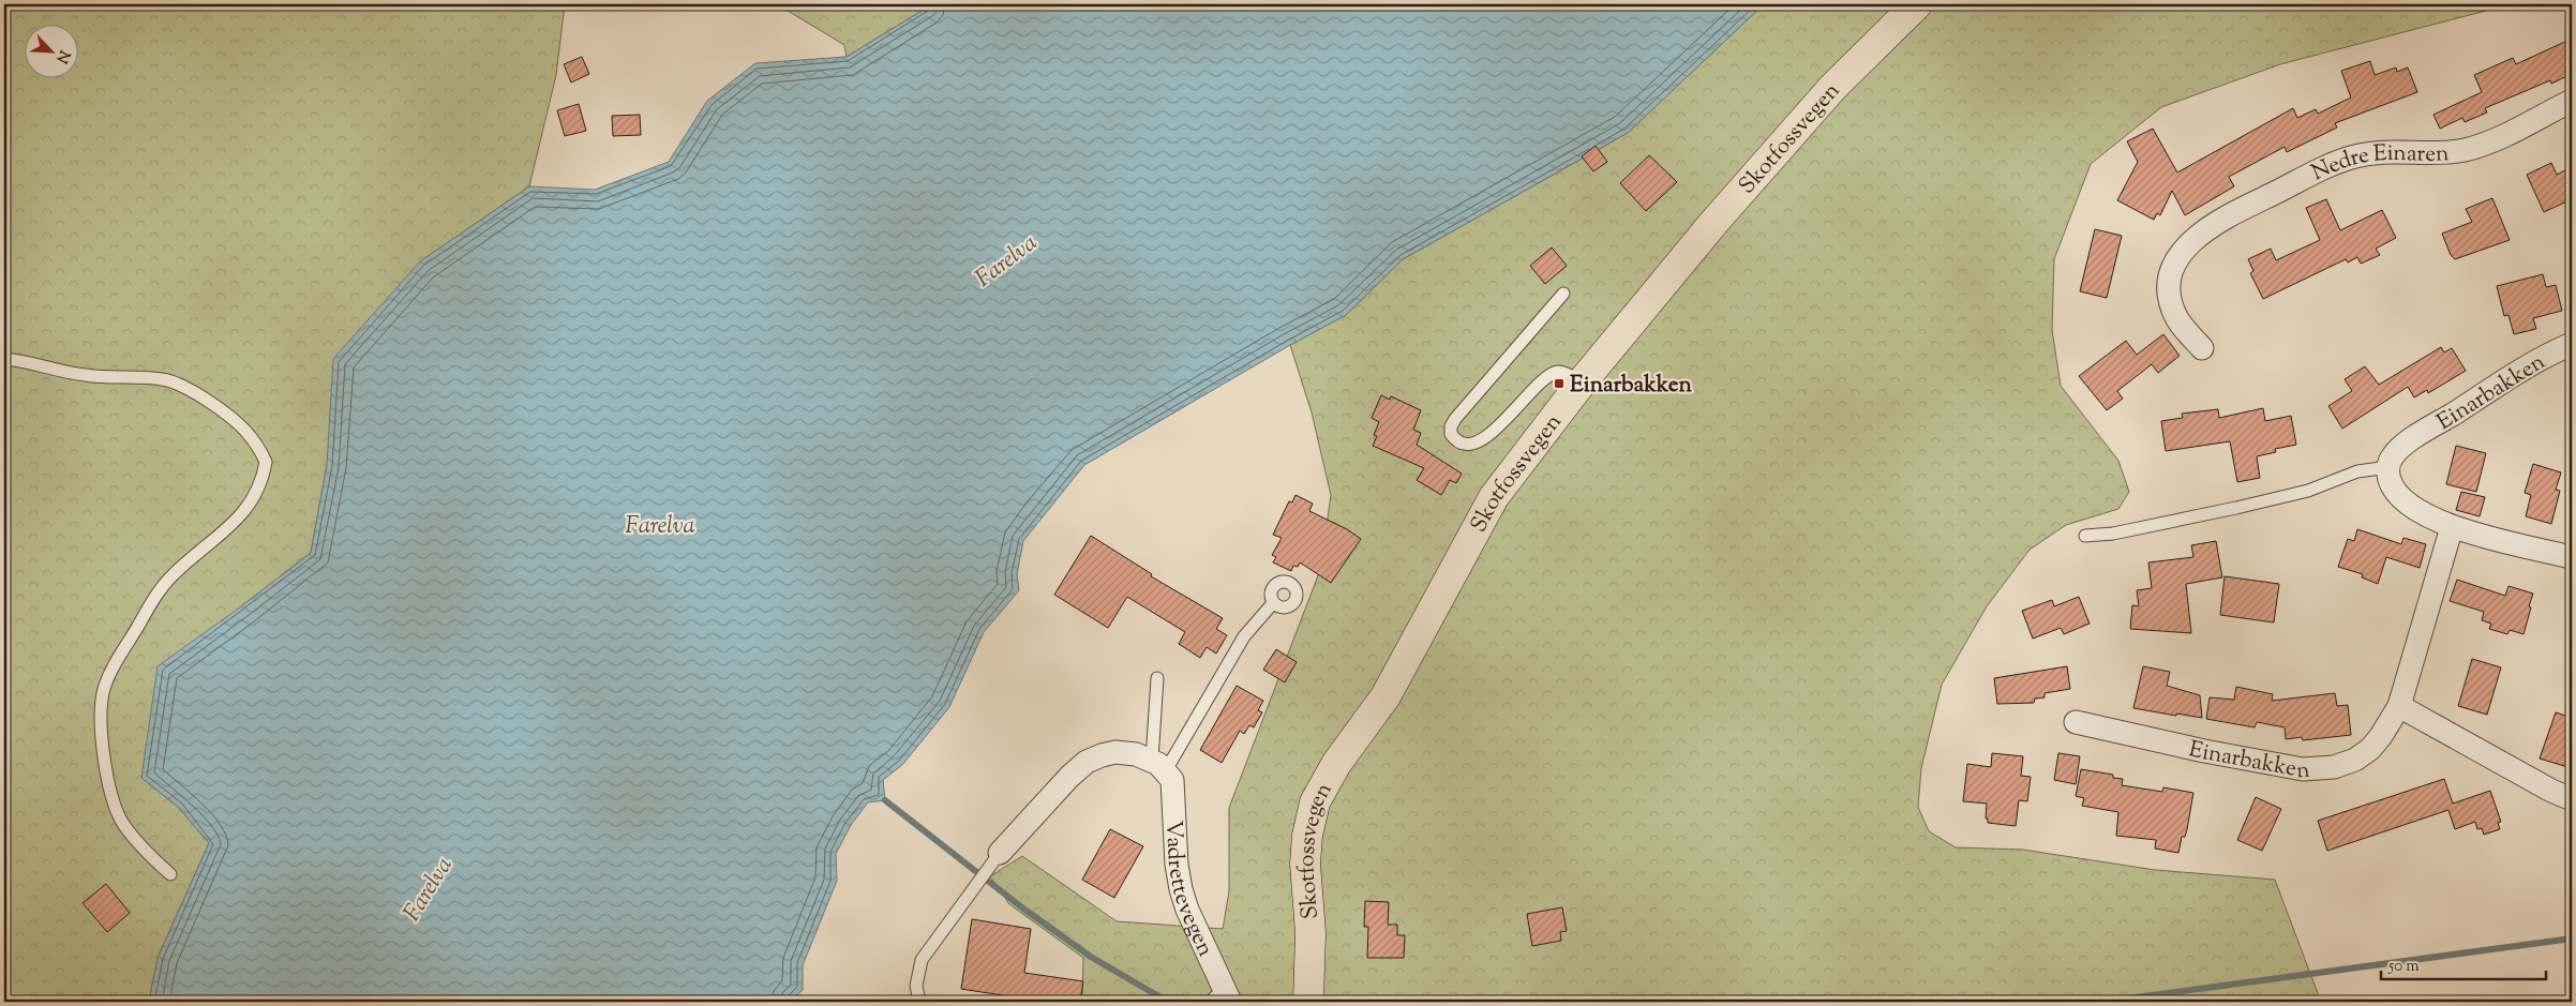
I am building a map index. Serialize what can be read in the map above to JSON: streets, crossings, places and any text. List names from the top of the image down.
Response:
{
  "streets": {
    "main road": ["Skotfossvegen"],
    "street": ["Nedre Einaren", "Einarbakken", "Vadrettevegen"]
  },
  "water": ["Farelva"],
  "places": {
    "transit": ["Einarbakken"]
  },
  "scale_bar": "50 m",
  "north": "bottom right"
}
